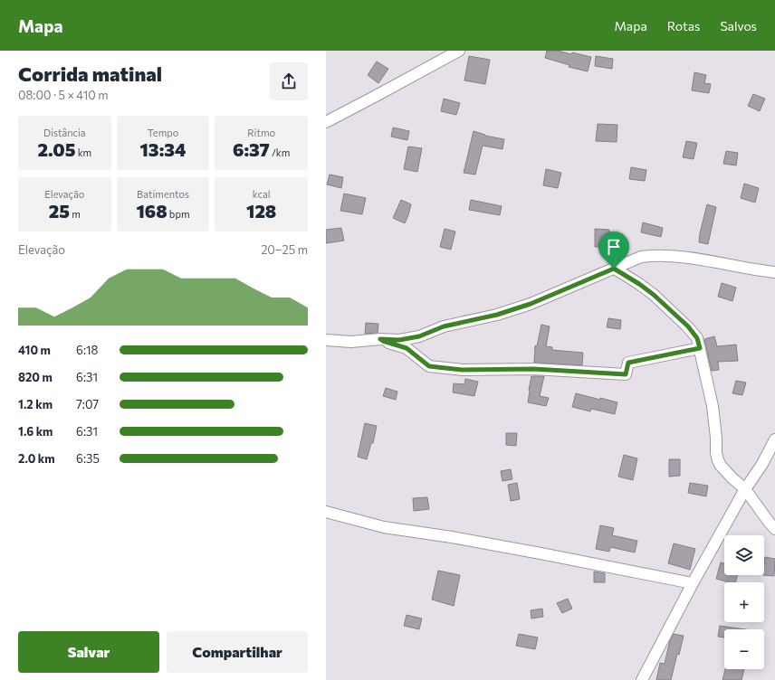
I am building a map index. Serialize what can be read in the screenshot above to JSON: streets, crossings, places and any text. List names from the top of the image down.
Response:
{
  "page": {
    "header": "Mapa",
    "nav": ["Mapa", "Rotas", "Salvos"],
    "heading": ["Corrida matinal", "08:00 · 5 × 410 m"],
    "stats": [
      ["Distância", "2.05 km"],
      ["Tempo", "13:34"],
      ["Ritmo", "6:37 /km"],
      ["Elevação", "25 m"],
      ["Batimentos", "168 bpm"],
      ["kcal", "128"]
    ],
    "chart": ["Elevação", "20–25 m"],
    "list": [
      {
        "name": "410 m",
        "note": "6:18"
      },
      {
        "name": "820 m",
        "note": "6:31"
      },
      {
        "name": "1.2 km",
        "note": "7:07"
      },
      {
        "name": "1.6 km",
        "note": "6:31"
      },
      {
        "name": "2.0 km",
        "note": "6:35"
      }
    ],
    "map_buttons": ["+", "−"],
    "buttons": ["Salvar", "Compartilhar"]
  }
}
